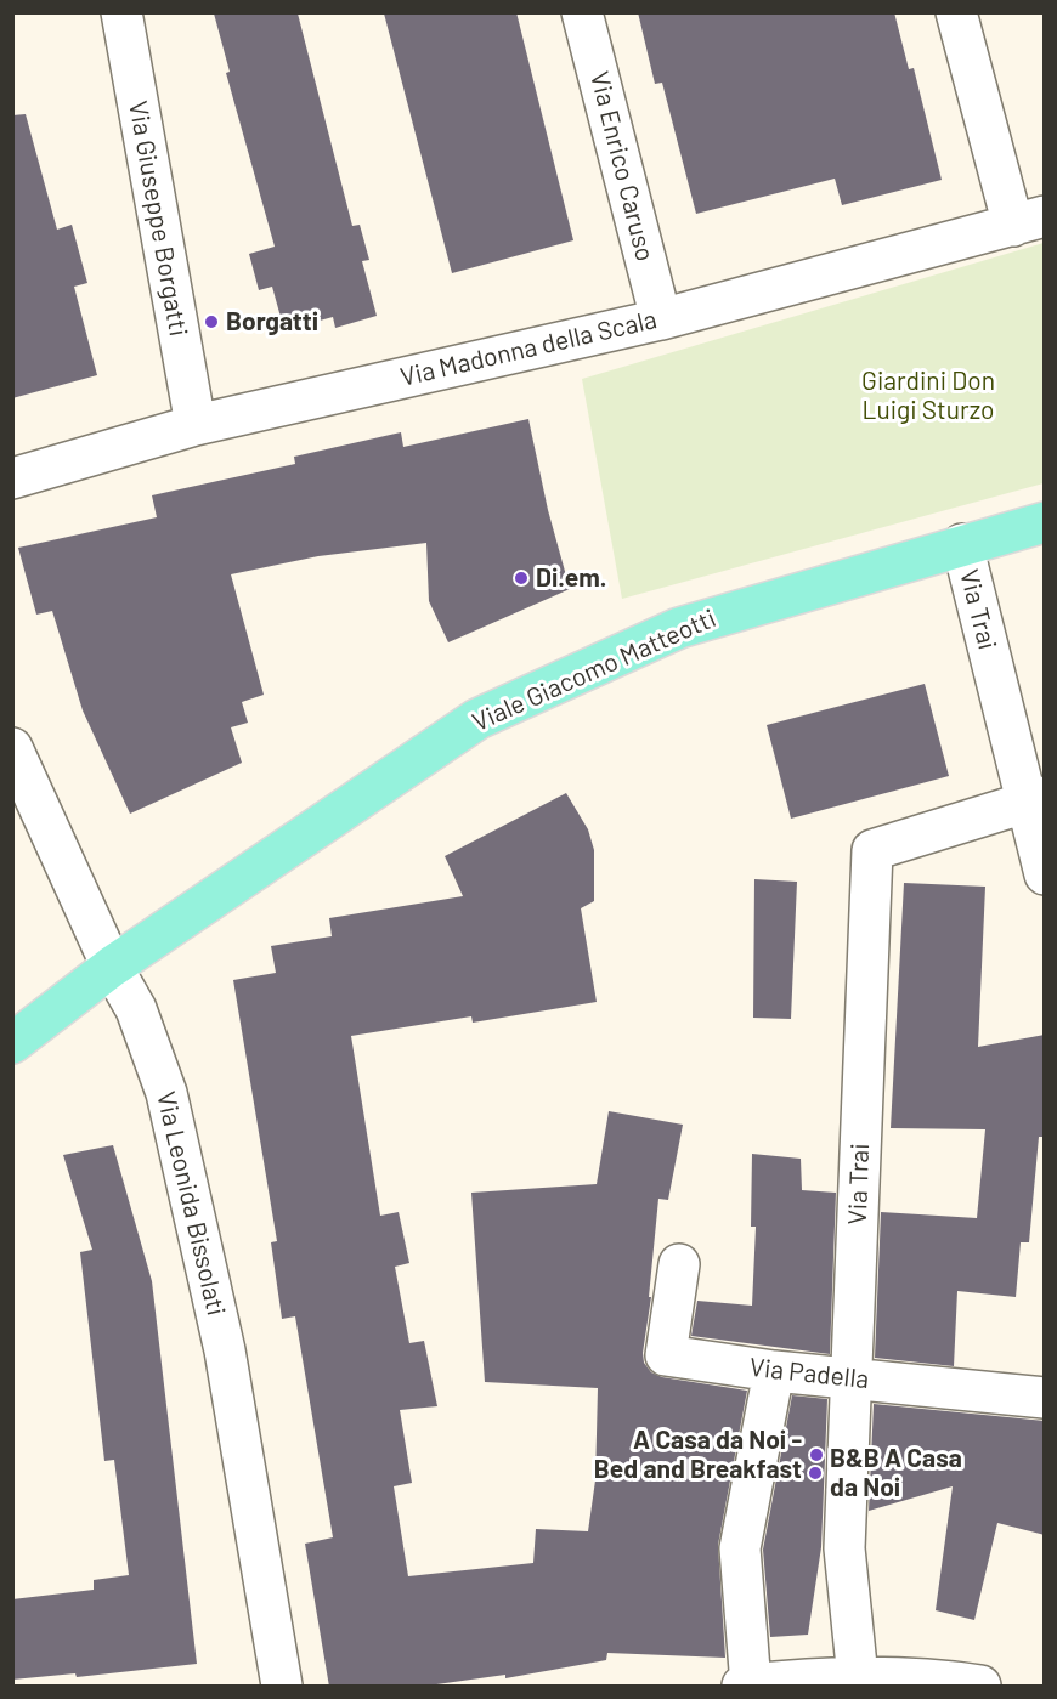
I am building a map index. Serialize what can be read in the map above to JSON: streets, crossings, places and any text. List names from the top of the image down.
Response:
{
  "streets": {
    "main road": ["Viale Giacomo Matteotti"],
    "street": [
      "Via Enrico Caruso",
      "Via Giuseppe Borgatti",
      "Via Madonna della Scala",
      "Via Trai",
      "Via Leonida Bissolati",
      "Via Padella"
    ]
  },
  "crossings": [
    ["Via Enrico Caruso", "Via Madonna della Scala"],
    ["Via Giuseppe Borgatti", "Via Madonna della Scala"],
    ["Via Trai", "Viale Giacomo Matteotti"],
    ["Via Trai", "Via Padella"],
    ["Viale Giacomo Matteotti", "Via Leonida Bissolati"]
  ],
  "parks": ["Giardini Don Luigi Sturzo"],
  "places": [
    "Borgatti",
    "Di.em.",
    "A Casa da Noi - Bed and Breakfast",
    "B&B A Casa da Noi"
  ]
}
